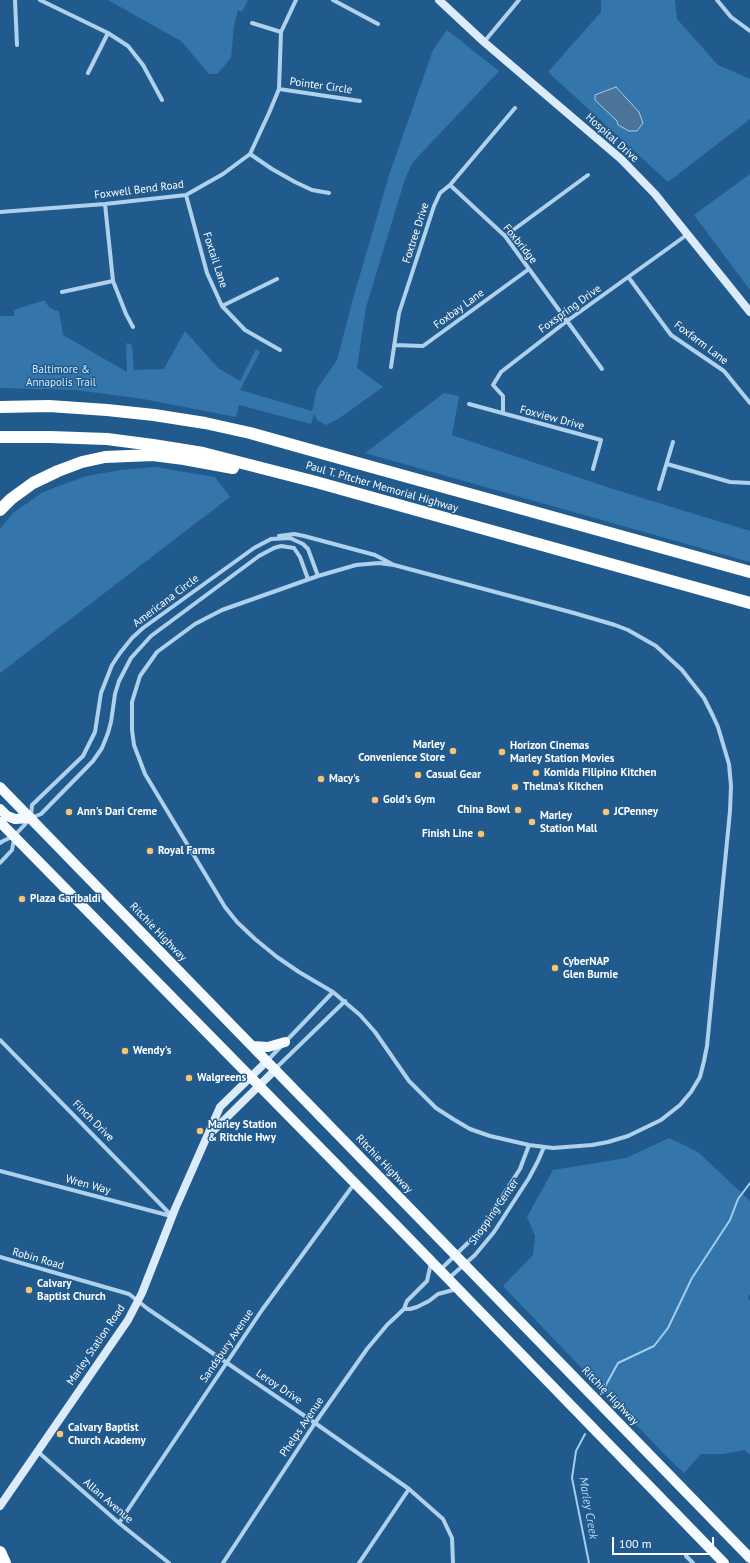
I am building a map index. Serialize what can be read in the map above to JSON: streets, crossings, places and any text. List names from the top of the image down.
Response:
{
  "streets": {
    "highway": ["Paul T. Pitcher Memorial Highway"],
    "main road": ["Hospital Drive", "Ritchie Highway", "Marley Station Road"],
    "street": [
      "Pointer Circle",
      "Foxwell Bend Road",
      "Foxtree Drive",
      "Foxbridge",
      "Foxtail Lane",
      "Foxbay Lane",
      "Foxspring Drive",
      "Foxfarm Lane",
      "Foxview Drive",
      "Americana Circle",
      "Finch Drive",
      "Wren Way",
      "Shopping Center",
      "Robin Road",
      "Sandsbury Avenue",
      "Leroy Drive",
      "Phelps Avenue",
      "Allan Avenue"
    ]
  },
  "crossings": [
    ["Hospital Drive", "Foxspring Drive"],
    ["Foxwell Bend Road", "Foxtail Lane"],
    ["Foxtree Drive", "Foxbridge"],
    ["Foxtree Drive", "Foxbay Lane"],
    ["Foxbridge", "Foxbay Lane"],
    ["Foxbridge", "Foxspring Drive"],
    ["Foxspring Drive", "Foxfarm Lane"],
    ["Foxspring Drive", "Foxview Drive"],
    ["Americana Circle", "Ritchie Highway"],
    ["Ritchie Highway", "Shopping Center"],
    ["Ritchie Highway", "Marley Station Road"],
    ["Finch Drive", "Wren Way"],
    ["Finch Drive", "Marley Station Road"],
    ["Wren Way", "Marley Station Road"],
    ["Robin Road", "Marley Station Road"],
    ["Robin Road", "Leroy Drive"],
    ["Marley Station Road", "Leroy Drive"],
    ["Marley Station Road", "Allan Avenue"],
    ["Sandsbury Avenue", "Leroy Drive"],
    ["Sandsbury Avenue", "Allan Avenue"],
    ["Leroy Drive", "Phelps Avenue"]
  ],
  "water": ["Marley Creek"],
  "parks": ["Baltimore & Annapolis Trail"],
  "places": [
    "Marley Convenience Store",
    "Horizon Cinemas Marley Station Movies",
    "Komida Filipino Kitchen",
    "Casual Gear",
    "Macy's",
    "Thelma's Kitchen",
    "Gold's Gym",
    "China Bowl",
    "Ann's Dari Creme",
    "JCPenney",
    "Marley Station Mall",
    "Finish Line",
    "Royal Farms",
    "Plaza Garibaldi",
    "CyberNAP Glen Burnie",
    "Wendy's",
    "Walgreens",
    "Marley Station & Ritchie Hwy",
    "Calvary Baptist Church",
    "Calvary Baptist Church Academy"
  ],
  "scale_bar": "100 m"
}
